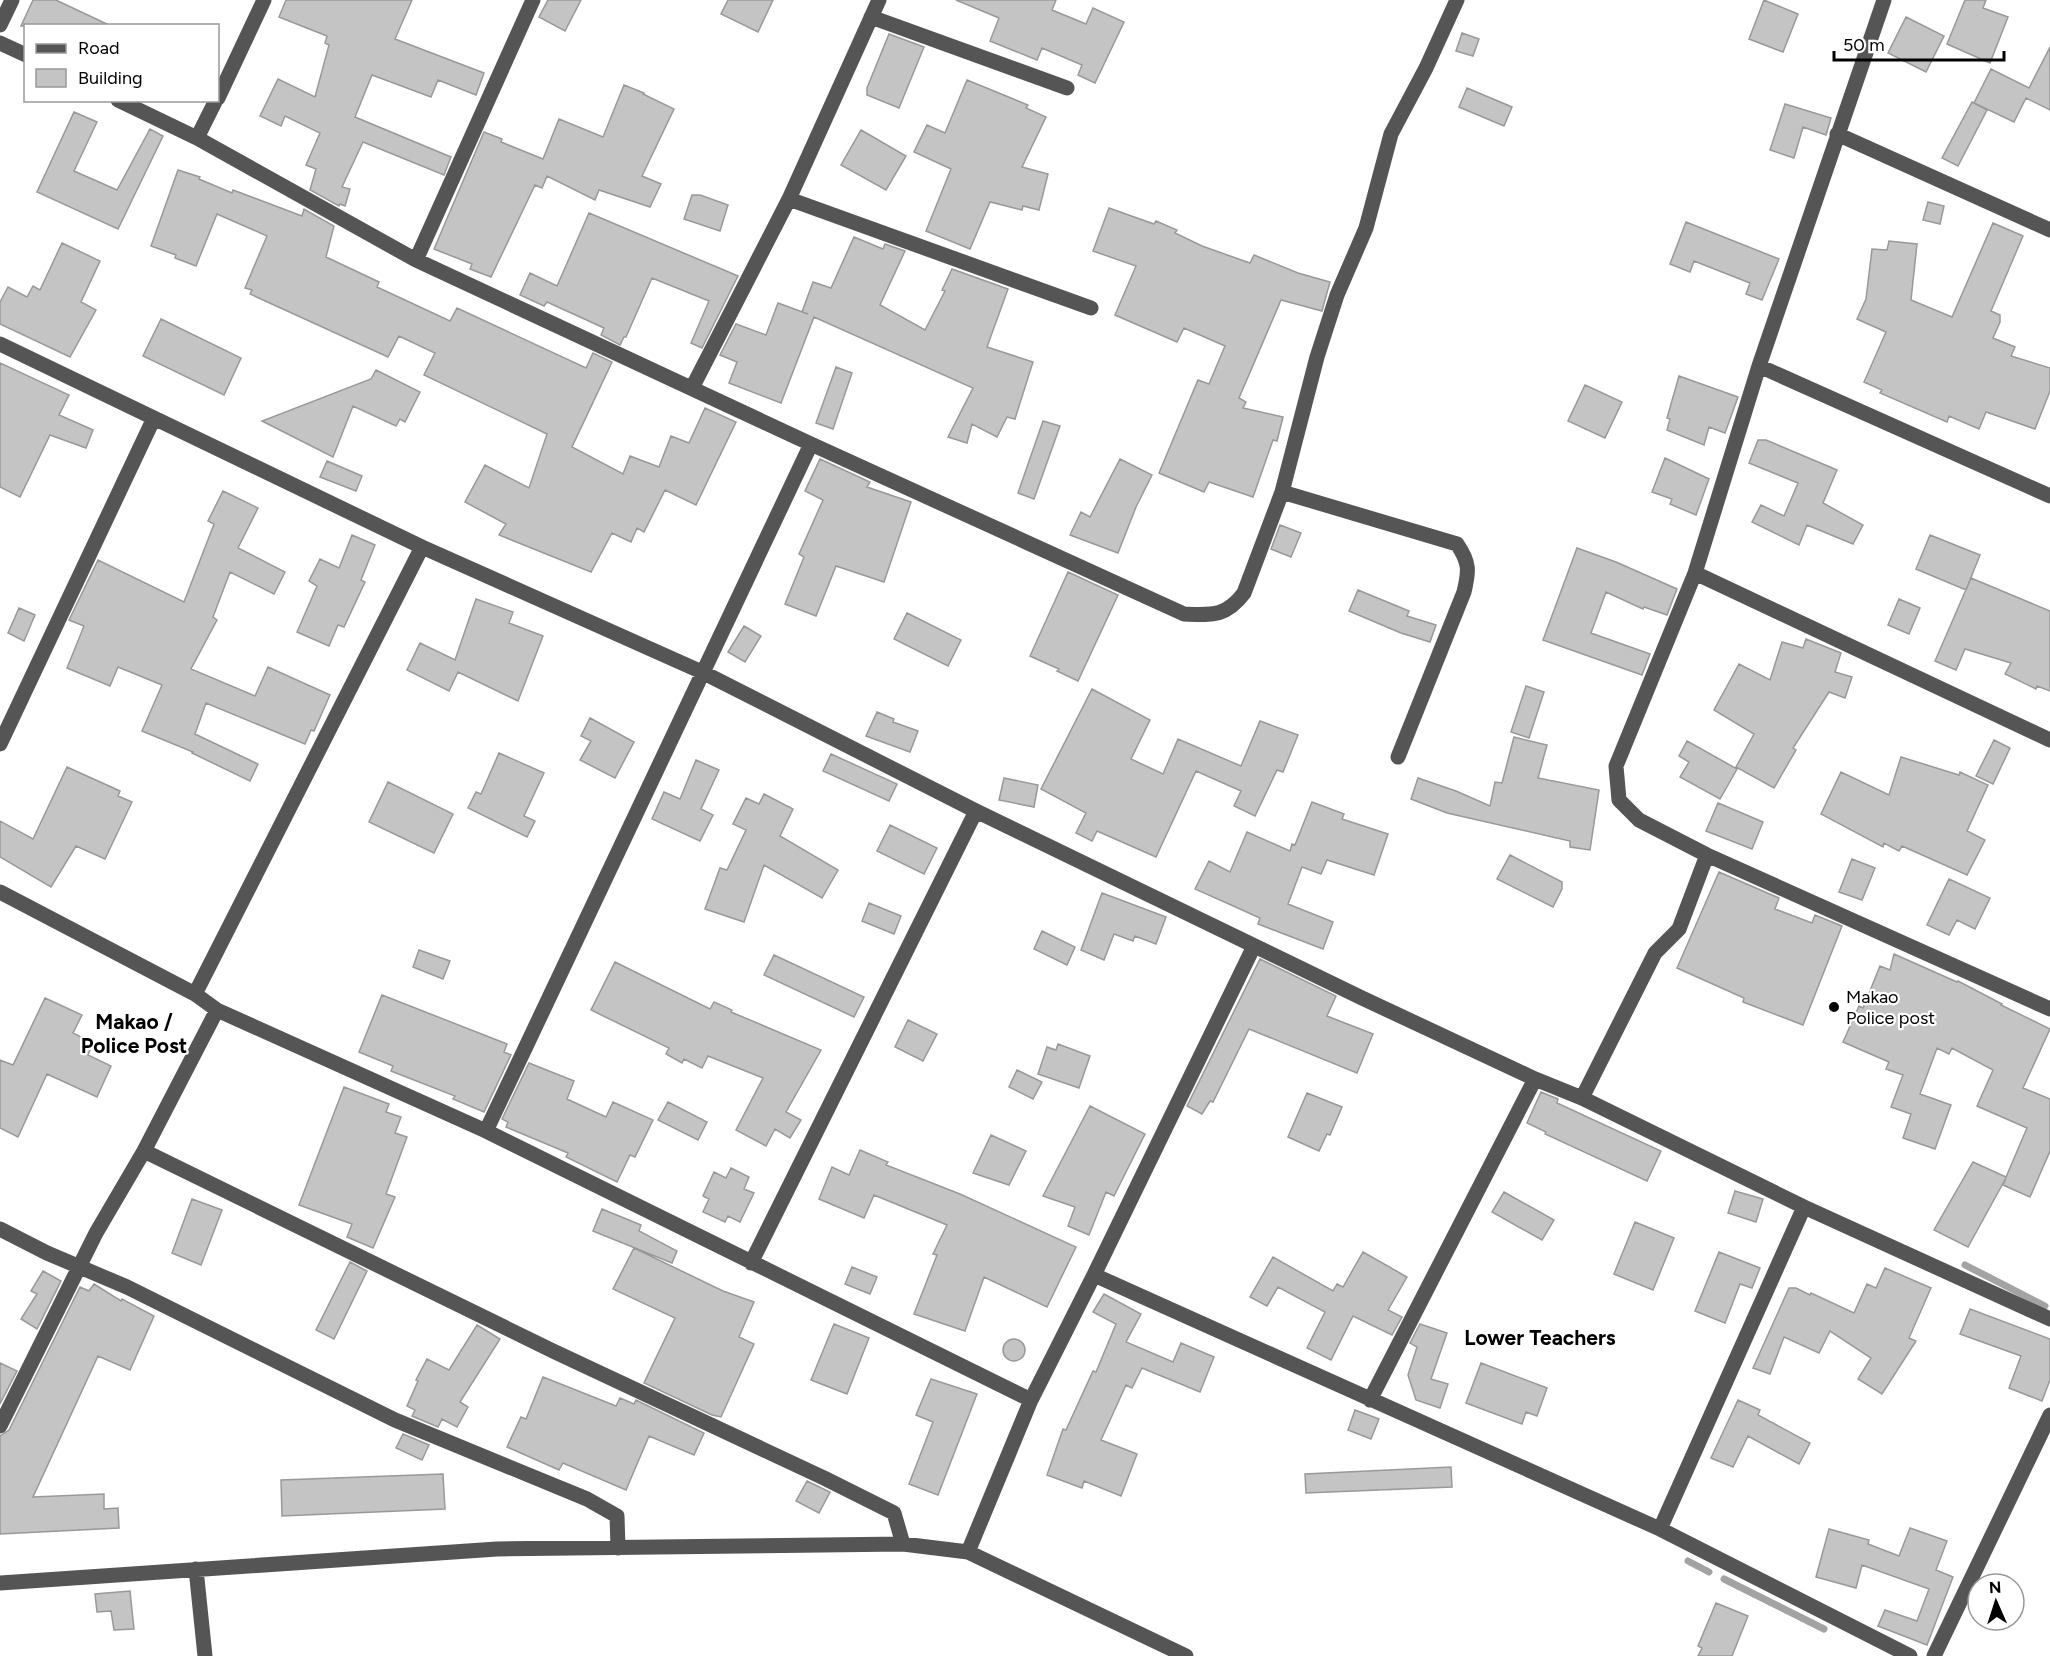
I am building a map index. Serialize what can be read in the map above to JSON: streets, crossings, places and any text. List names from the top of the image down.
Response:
{
  "districts": ["Makao / Police Post", "Lower Teachers"],
  "places": ["Makao Police post"],
  "legend": ["Road", "Building"],
  "scale_bar": "50 m",
  "north": "top"
}
